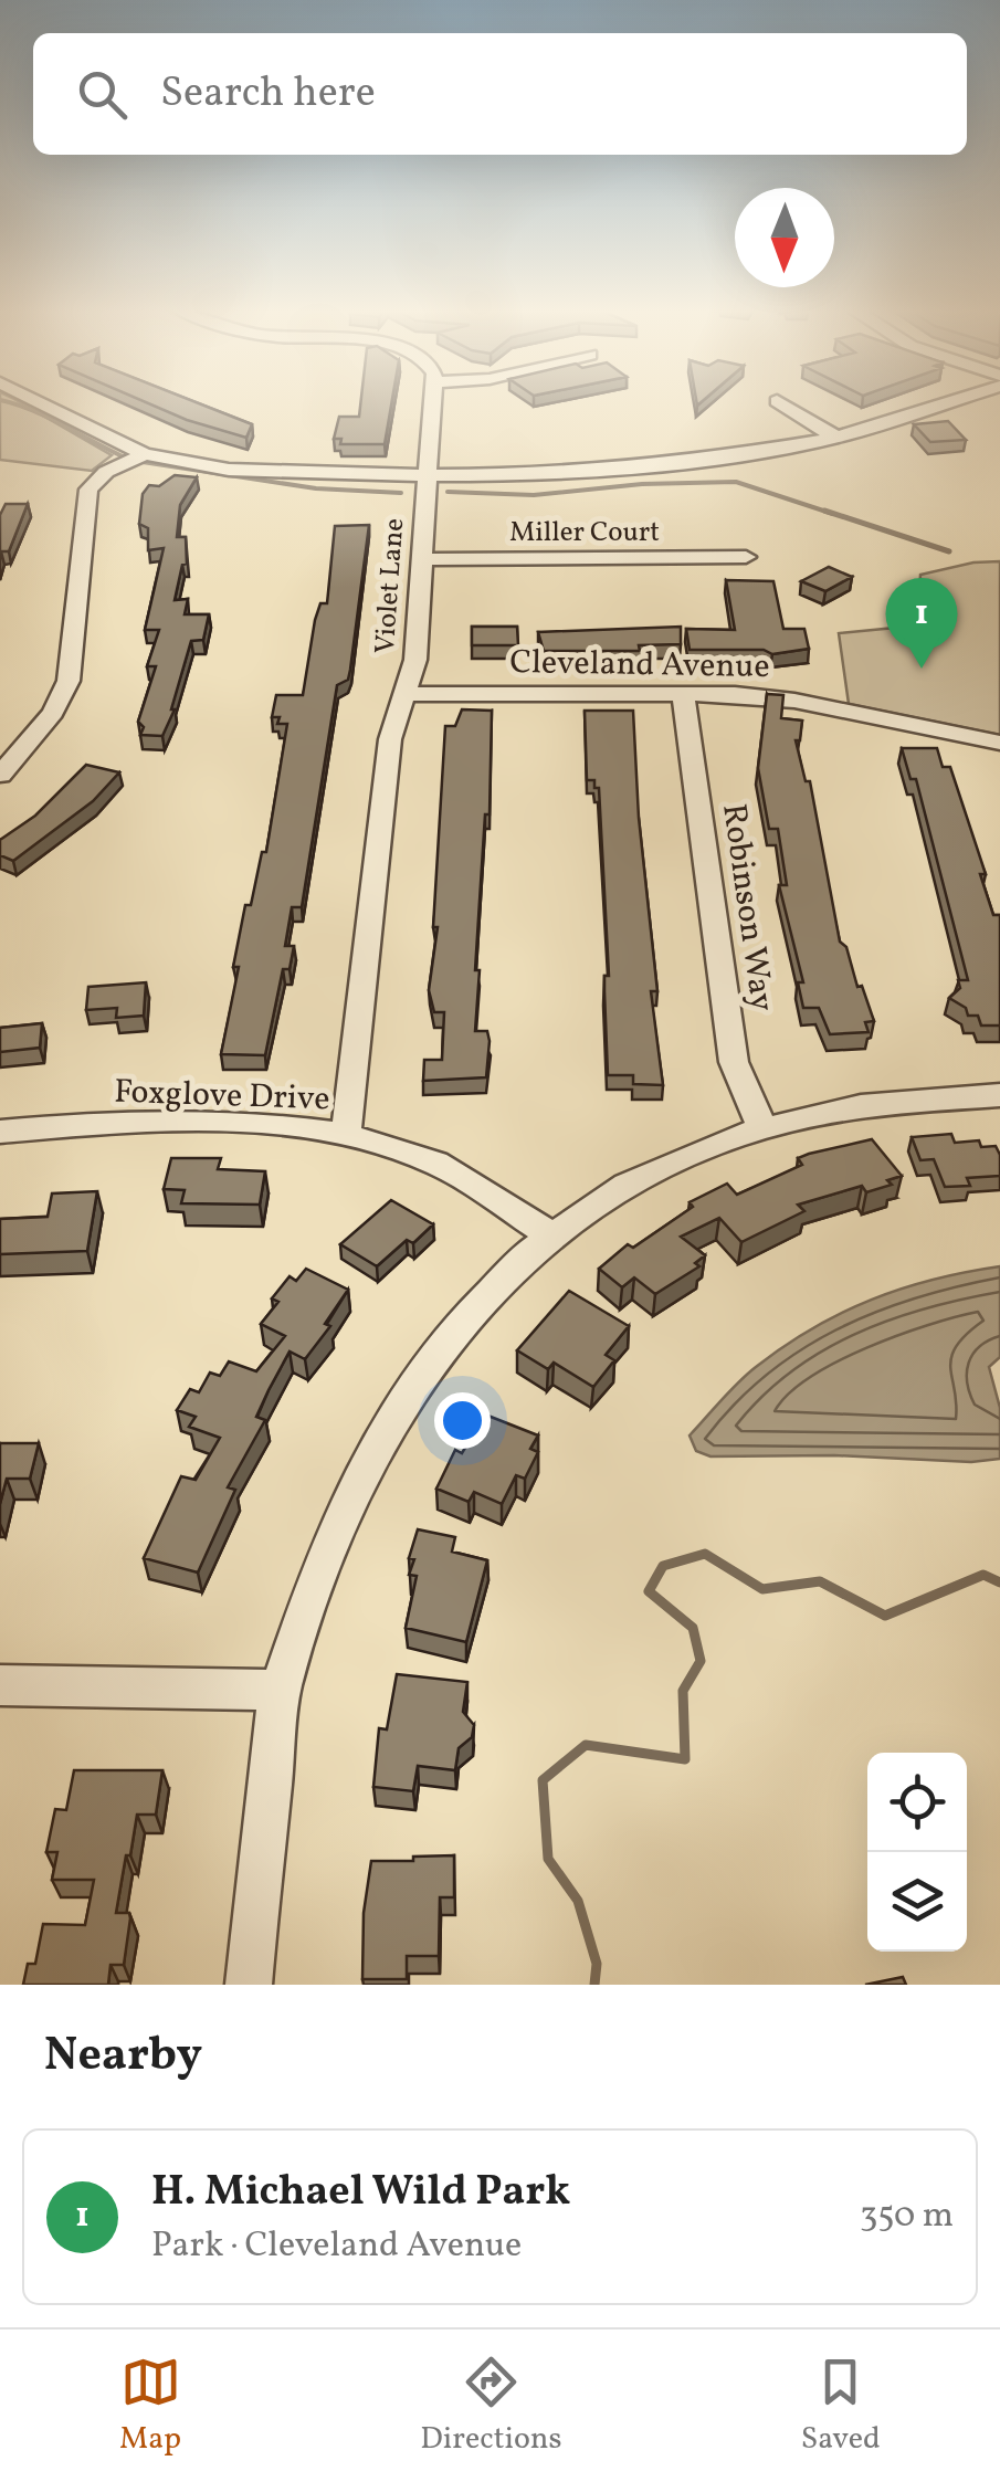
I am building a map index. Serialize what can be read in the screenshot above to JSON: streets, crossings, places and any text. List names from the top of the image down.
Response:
{
  "streets": {
    "street": [
      "Miller Court",
      "Violet Lane",
      "Cleveland Avenue",
      "Robinson Way",
      "Foxglove Drive"
    ]
  },
  "crossings": [
    ["Miller Court", "Violet Lane"],
    ["Violet Lane", "Cleveland Avenue"],
    ["Violet Lane", "Foxglove Drive"],
    ["Cleveland Avenue", "Robinson Way"]
  ],
  "north": "bottom",
  "page": {
    "search": "Search here",
    "pins": "1",
    "heading": "Nearby",
    "list": [
      {
        "mark": "1",
        "name": "H. Michael Wild Park",
        "note": "Park · Cleveland Avenue",
        "value": "350 m"
      }
    ],
    "nav": ["Map", "Directions", "Saved"]
  }
}
